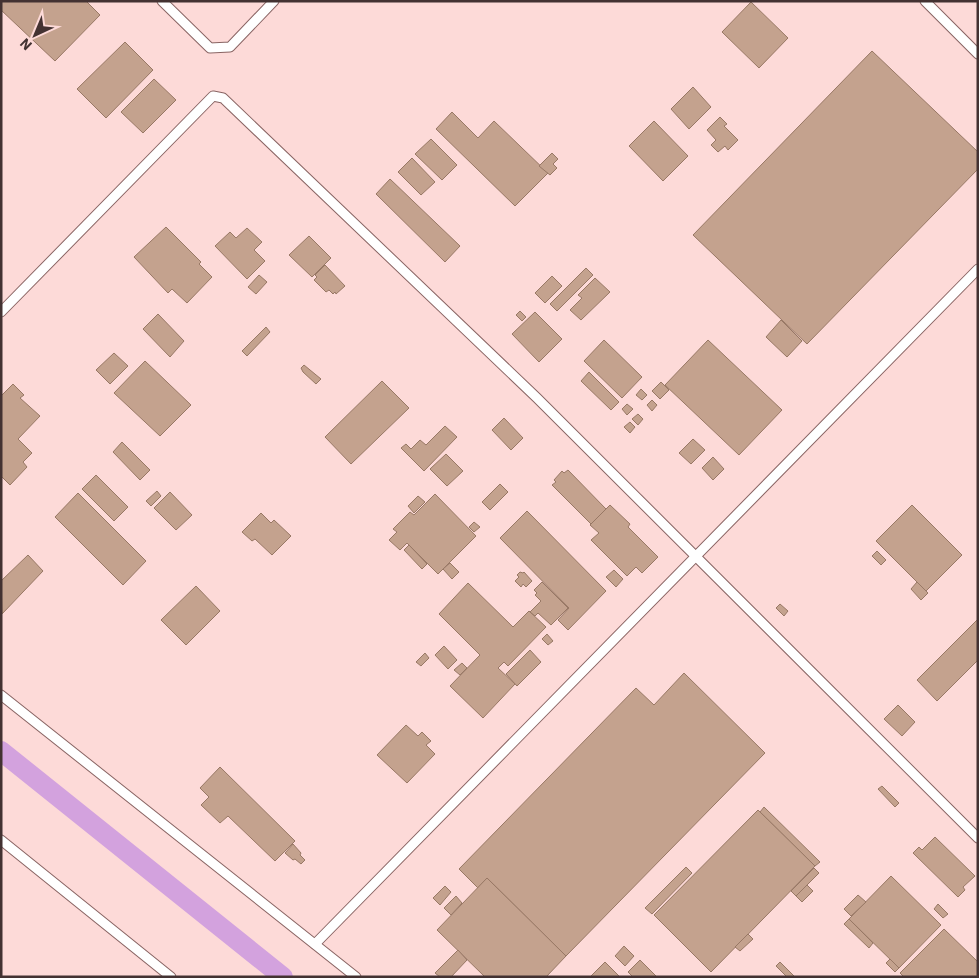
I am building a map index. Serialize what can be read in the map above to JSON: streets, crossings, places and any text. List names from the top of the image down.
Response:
{
  "north": "bottom left"
}
